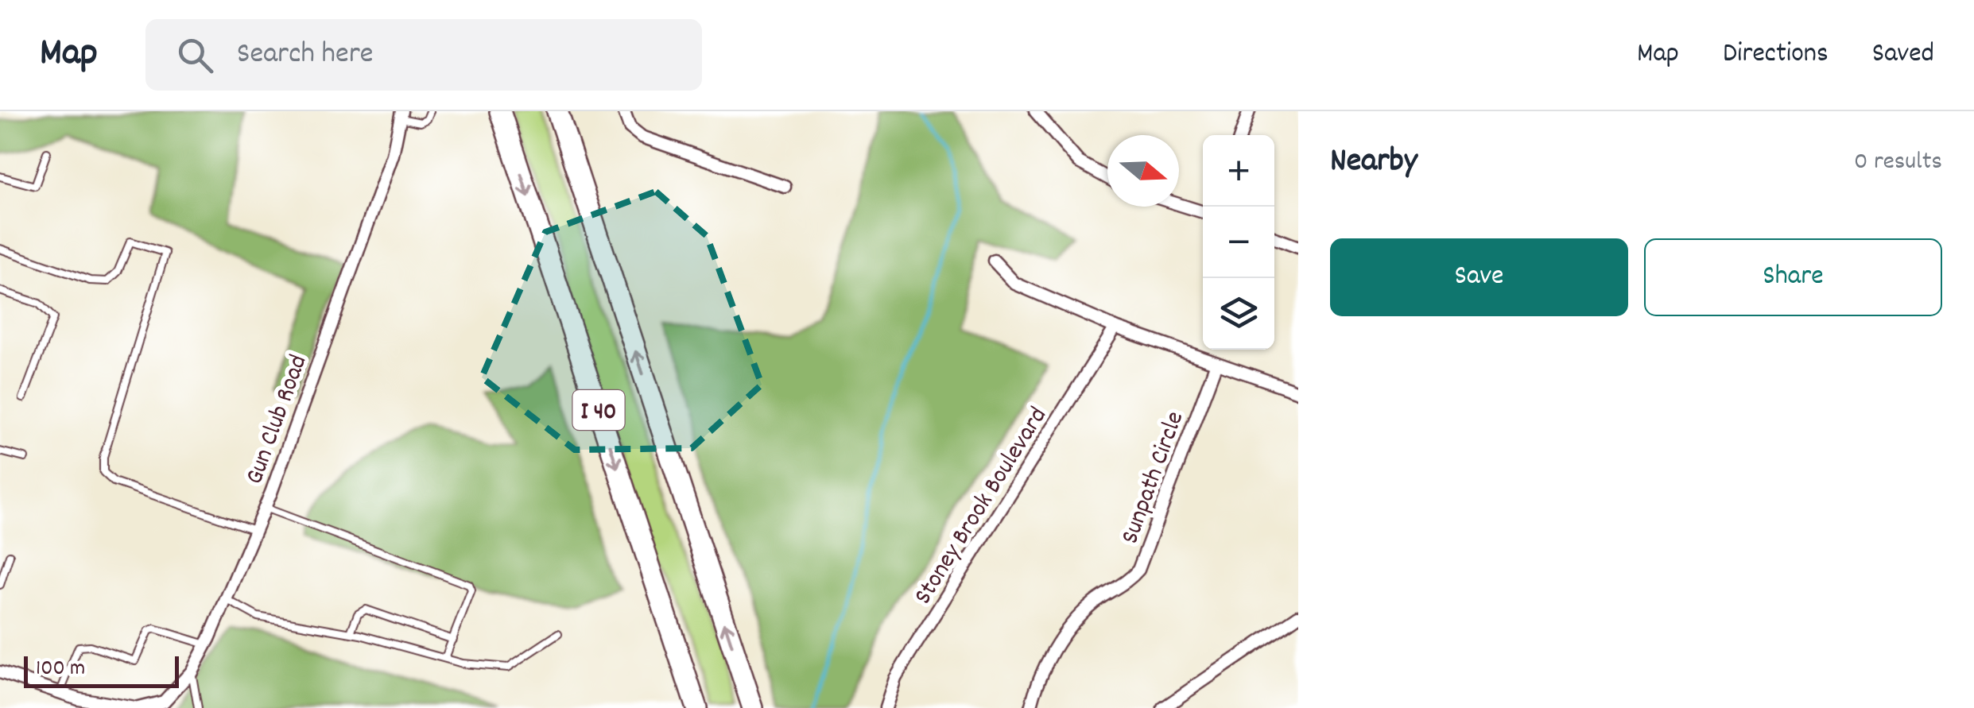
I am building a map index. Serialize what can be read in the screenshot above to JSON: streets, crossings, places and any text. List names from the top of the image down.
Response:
{
  "streets": {
    "highway": ["I 40"],
    "street": ["Gun Club Road", "Sunpath Circle", "Stoney Brook Boulevard"]
  },
  "scale_bar": "100 m",
  "north": "right",
  "page": {
    "header": "Map",
    "search": "Search here",
    "nav": ["Map", "Directions", "Saved"],
    "heading": ["Nearby", "0 results"],
    "map_buttons": ["+", "−"],
    "buttons": ["Save", "Share"],
    "scale": "100 m"
  }
}
